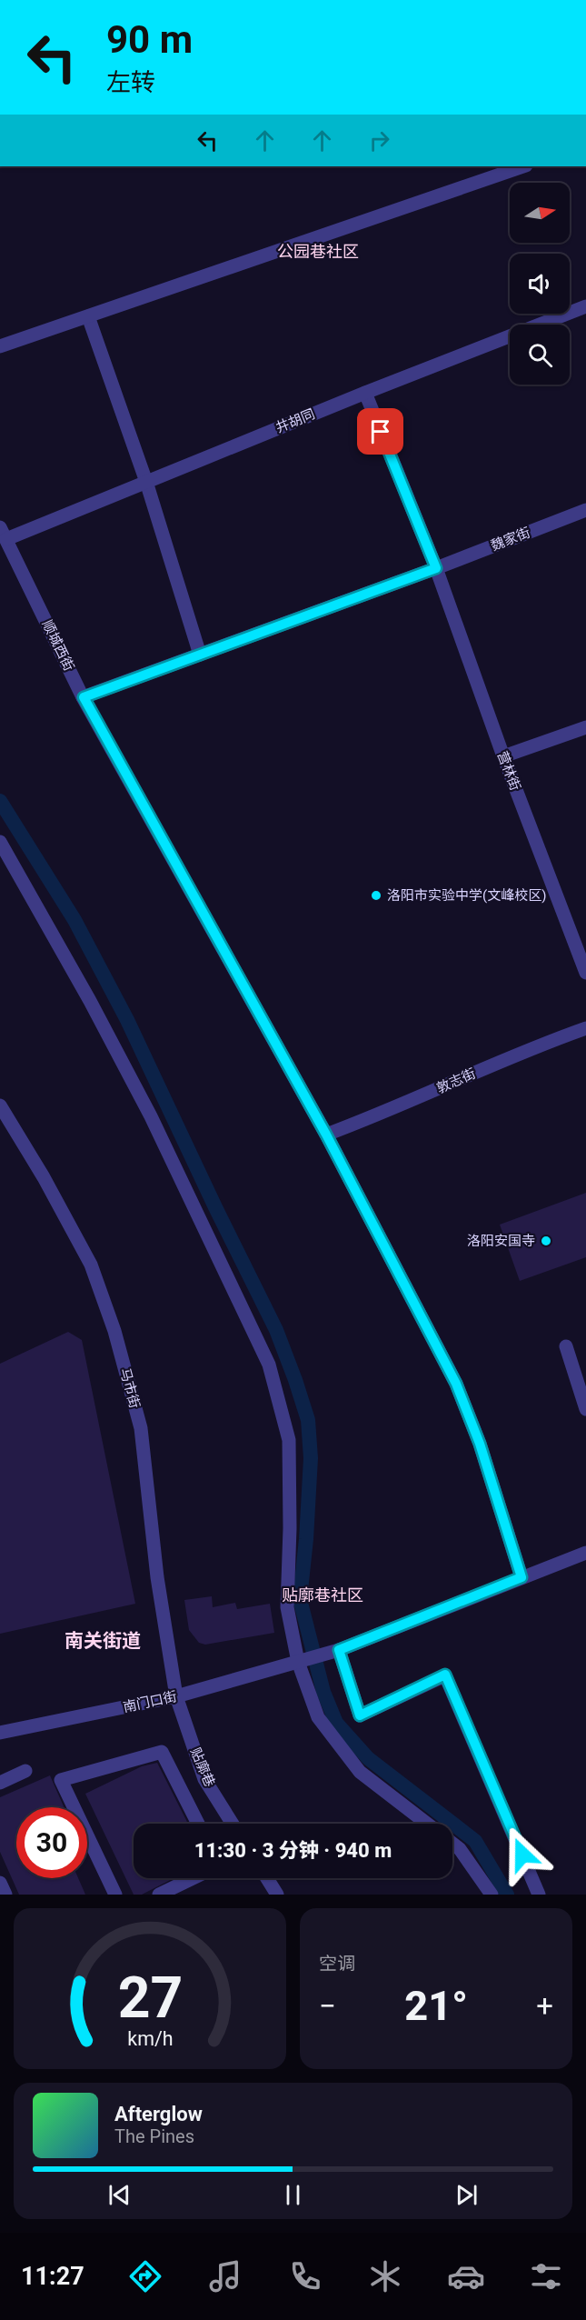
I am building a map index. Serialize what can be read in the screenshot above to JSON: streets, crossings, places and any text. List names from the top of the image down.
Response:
{
  "streets": {
    "street": [
      "井胡同",
      "魏家街",
      "顺城西街",
      "营林街",
      "敦志街",
      "马市街",
      "南门口街",
      "贴廓巷"
    ]
  },
  "crossings": [
    ["井胡同", "顺城西街"],
    ["井胡同", "营林街"],
    ["魏家街", "顺城西街"],
    ["魏家街", "营林街"],
    ["顺城西街", "敦志街"],
    ["顺城西街", "南门口街"],
    ["马市街", "南门口街"],
    ["马市街", "贴廓巷"],
    ["南门口街", "贴廓巷"]
  ],
  "districts": ["公园巷社区", "贴廓巷社区", "南关街道"],
  "places": ["洛阳市实验中学(文峰校区)", "洛阳安国寺"],
  "north": "right",
  "page": {
    "turn": ["90 m", "左转"],
    "limit": "30",
    "trip": "11:30 · 3 分钟 · 940 m",
    "tile": "空调",
    "heat": ["−", "21°", "+"],
    "song": ["Afterglow", "The Pines"],
    "tabs": "11:27",
    "gauge": ["27", "km/h"]
  }
}
